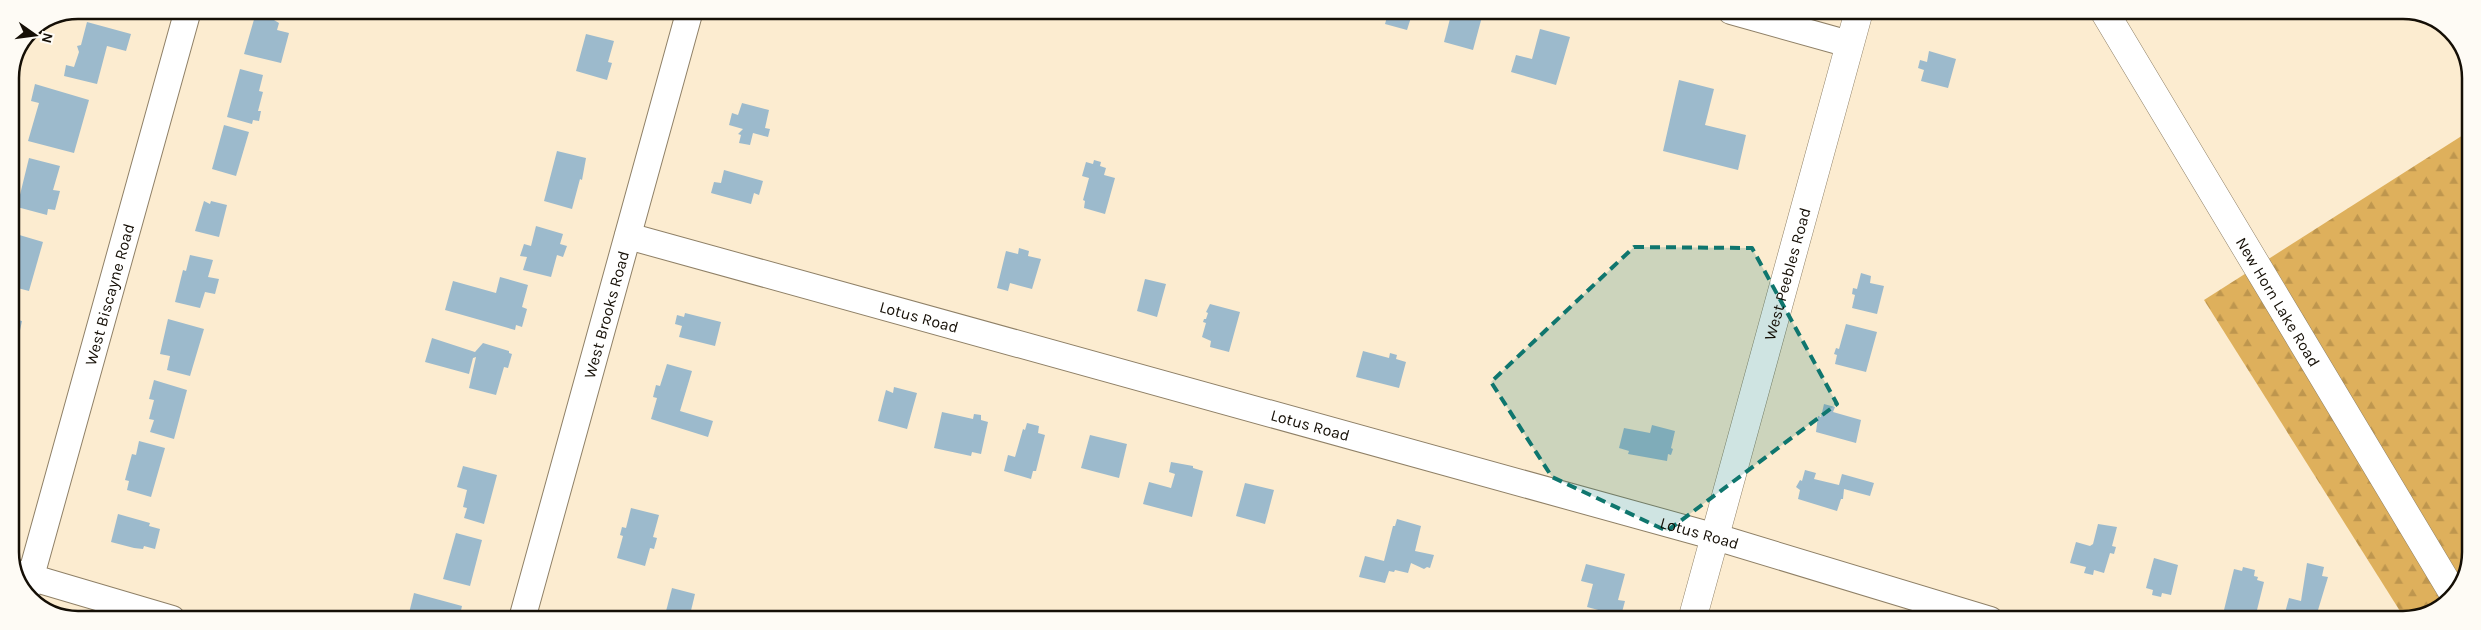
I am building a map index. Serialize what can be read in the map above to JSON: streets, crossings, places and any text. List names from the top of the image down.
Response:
{
  "streets": {
    "main road": ["West Peebles Road", "New Horn Lake Road"],
    "street": ["West Biscayne Road", "West Brooks Road", "Lotus Road"]
  },
  "crossings": [
    ["West Peebles Road", "Lotus Road"],
    ["West Brooks Road", "Lotus Road"]
  ],
  "north": "right"
}
